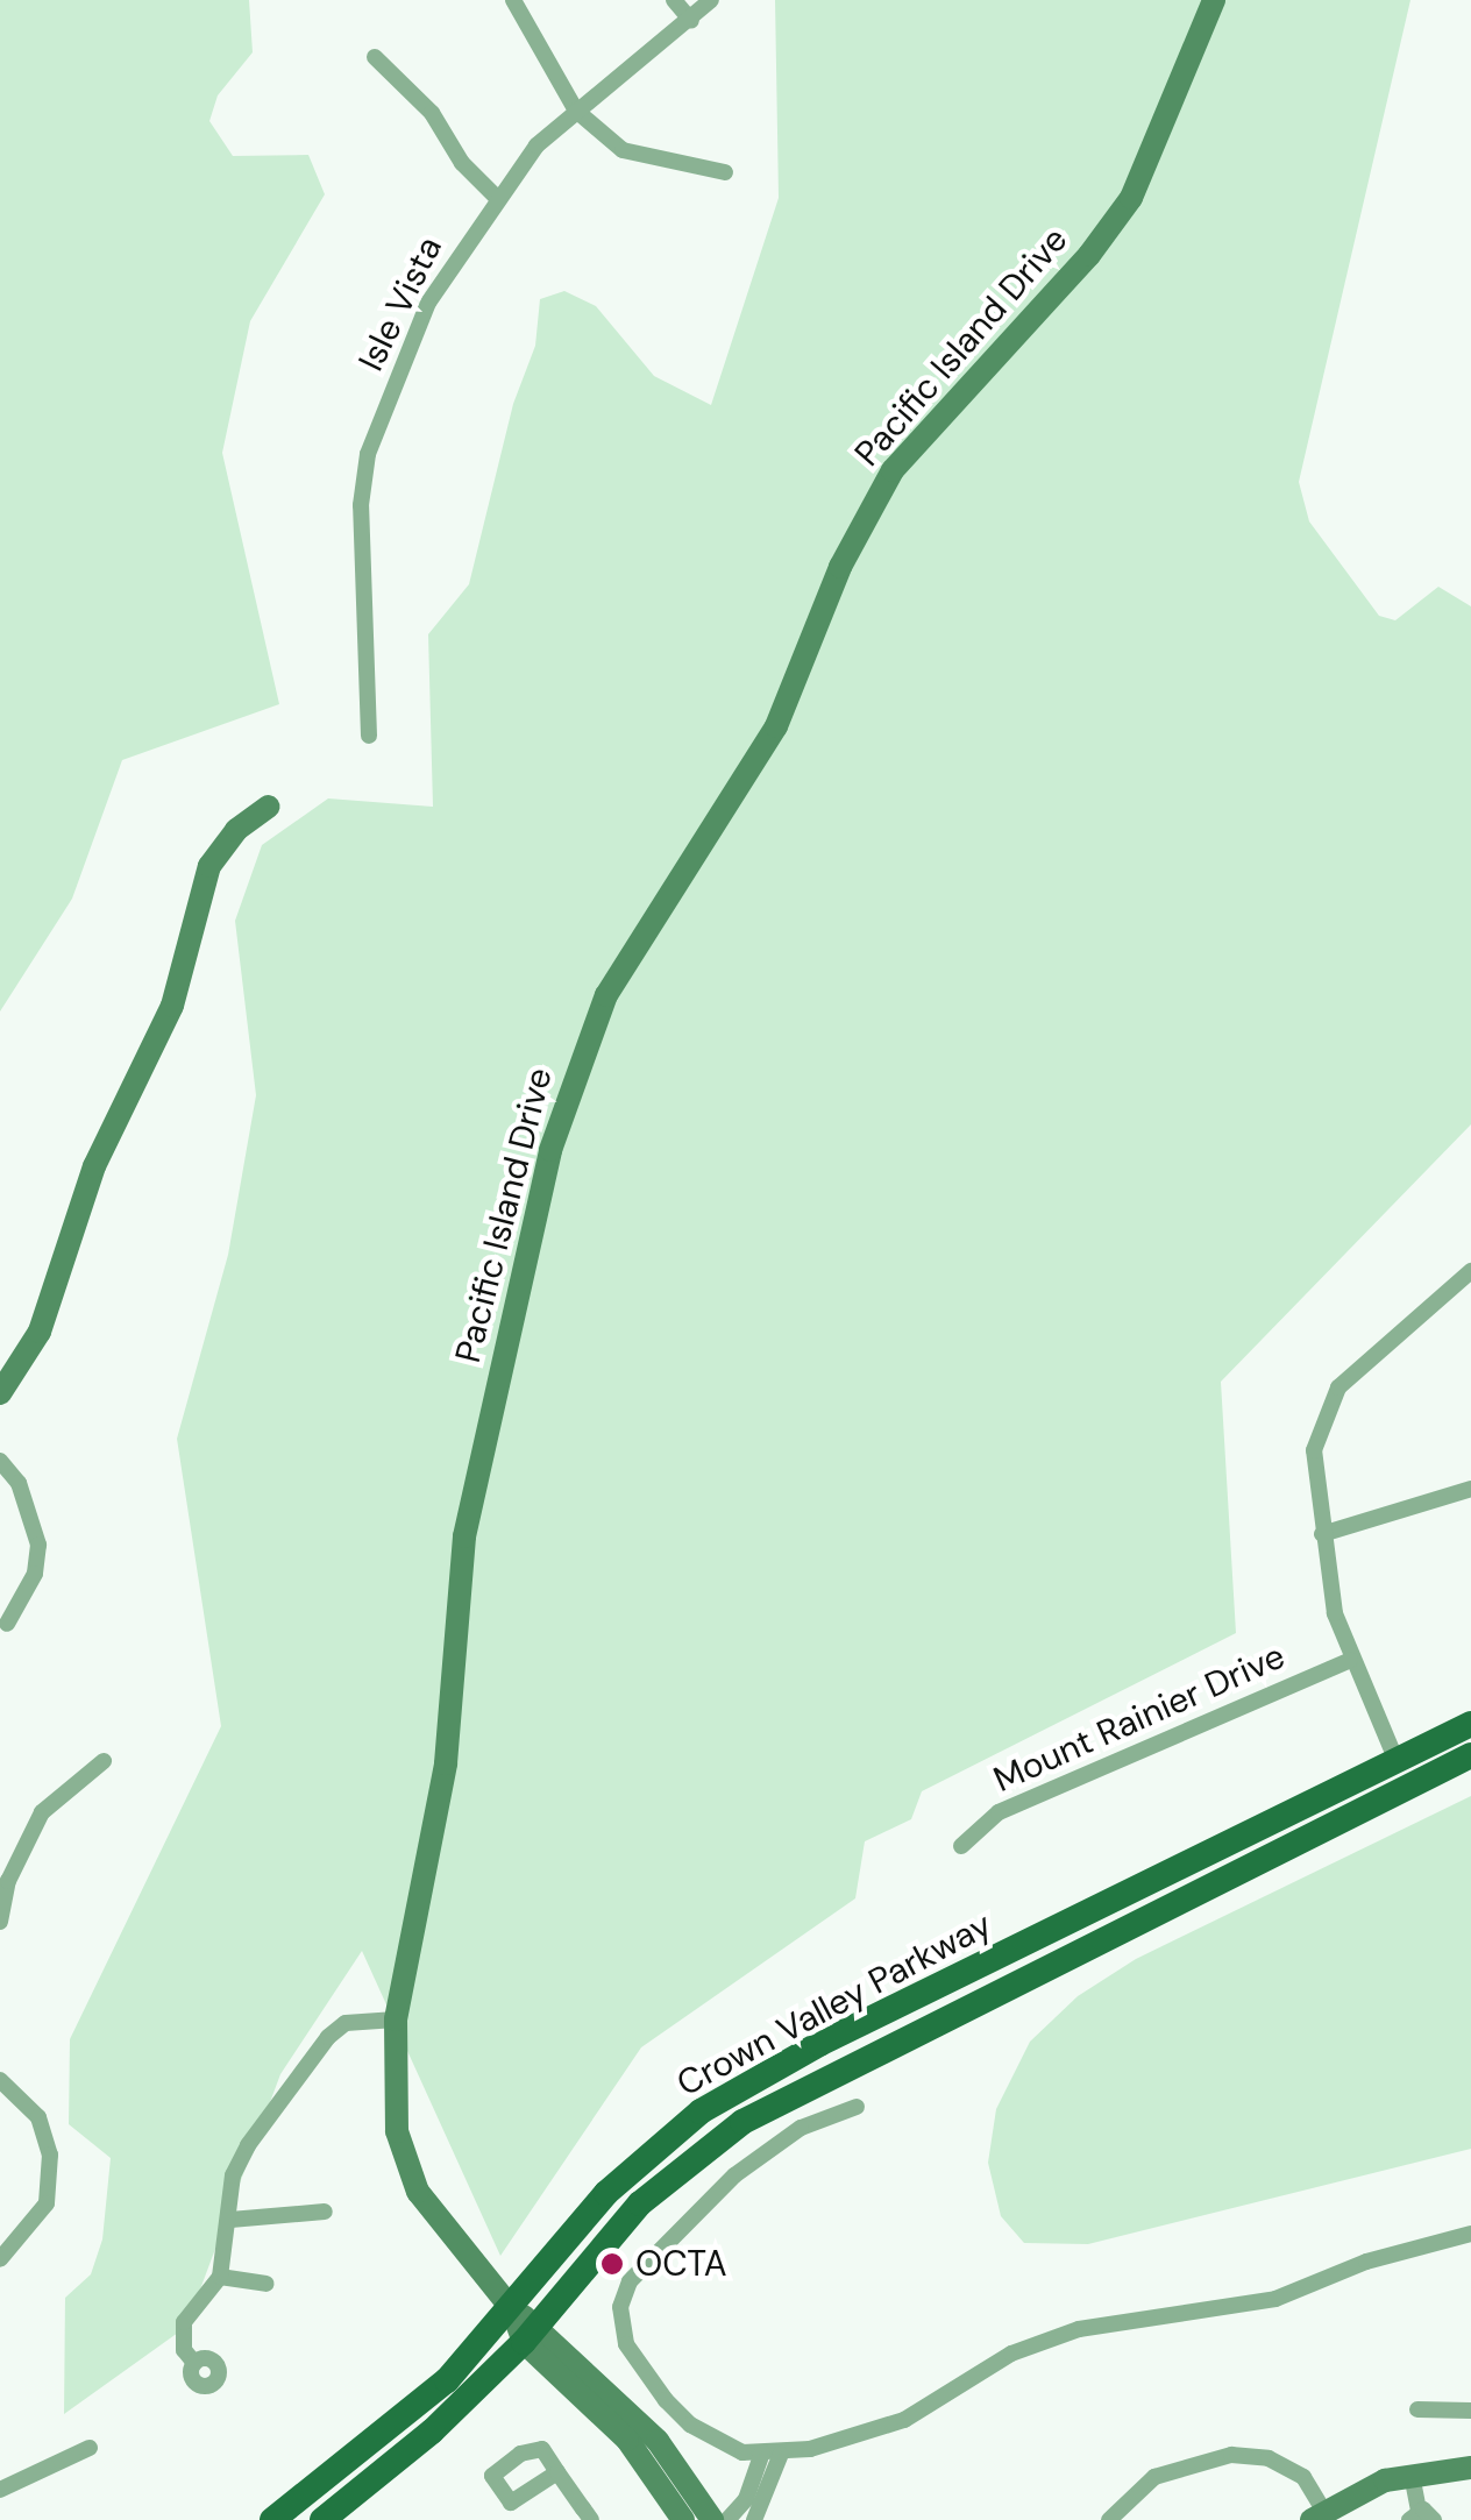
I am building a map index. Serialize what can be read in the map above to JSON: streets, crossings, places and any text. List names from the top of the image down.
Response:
{
  "streets": {
    "main road": ["Pacific Island Drive", "Crown Valley Parkway"],
    "street": ["Isle Vista", "Mount Rainier Drive"]
  },
  "crossings": [
    ["Pacific Island Drive", "Crown Valley Parkway"]
  ],
  "places": ["OCTA"]
}
